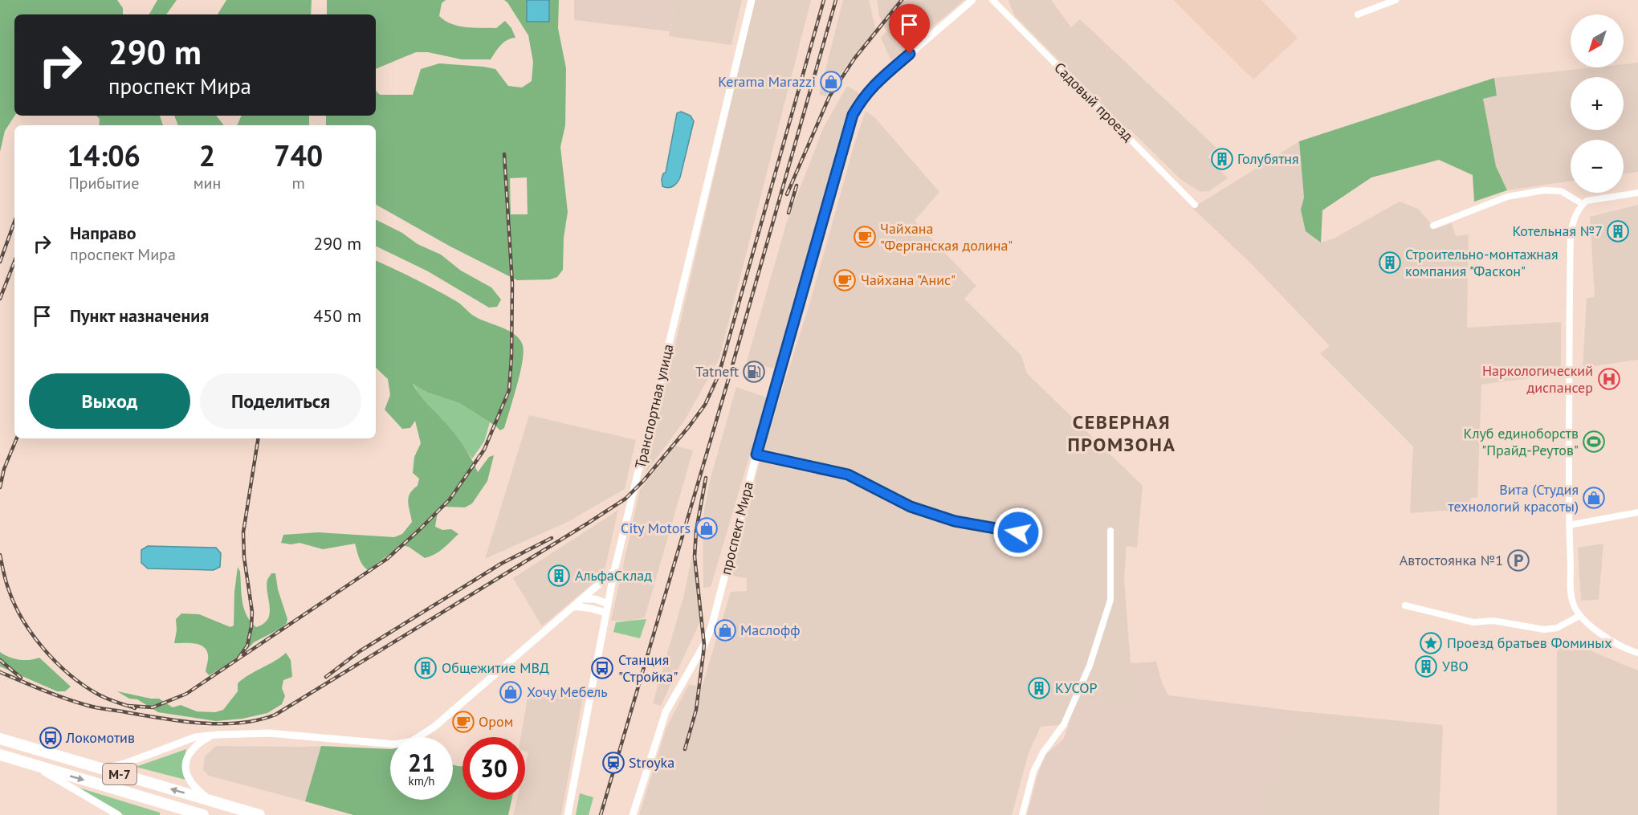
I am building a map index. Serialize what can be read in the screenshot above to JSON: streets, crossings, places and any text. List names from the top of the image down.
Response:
{
  "streets": {
    "highway": ["М-7"],
    "street": ["Садовый проезд", "Транспортная улица", "проспект Мира"]
  },
  "districts": ["СЕВЕРНАЯ ПРОМЗОНА"],
  "places": {
    "shop": [
      "Kerama Marazzi",
      "Вита (Студия технологий красоты)",
      "City Motors",
      "Маслофф",
      "Хочу Мебель"
    ],
    "building": [
      "Голубятня",
      "Котельная №7",
      "Строительно-монтажная компания \"Фаскон\"",
      "АльфаСклад",
      "УВО",
      "Общежитие МВД",
      "КУСОР"
    ],
    "cafe": ["Чайхана \"Ферганская долина\"", "Чайхана \"Анис\"", "Ором"],
    "fuel station": ["Tatneft"],
    "hospital": ["Наркологический диспансер"],
    "sports": ["Клуб единоборств \"Прайд-Реутов\""],
    "parking": ["Автостоянка №1"],
    "place": ["Проезд братьев Фоминых"],
    "bus stop": ["Станция \"Стройка\"", "Локомотив"],
    "station": ["Stroyka"]
  },
  "north": "bottom left",
  "page": {
    "map_buttons": ["+", "−"],
    "turn": ["290 m", "проспект Мира"],
    "eta": [
      "14:06",
      "Прибытие",
      "2",
      "мин",
      "740",
      "m"
    ],
    "list": [
      {
        "name": "Направо",
        "note": "проспект Мира",
        "value": "290 m"
      },
      {
        "name": "Пункт назначения",
        "value": "450 m"
      }
    ],
    "buttons": ["Выход", "Поделиться"],
    "speed": "21 km/h",
    "limit": "30"
  }
}
